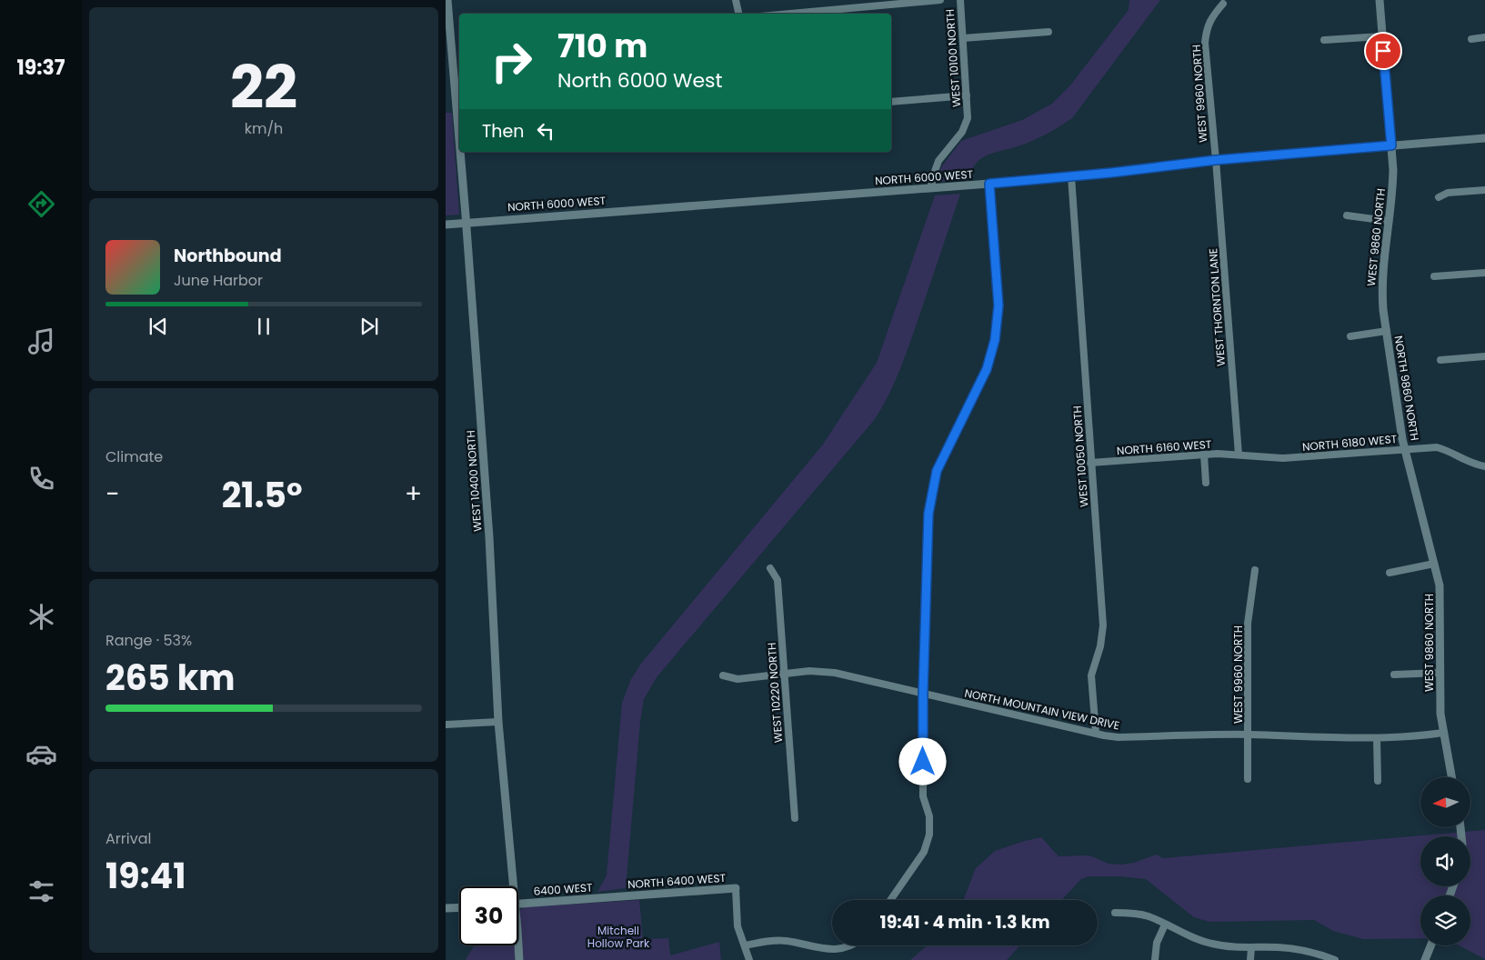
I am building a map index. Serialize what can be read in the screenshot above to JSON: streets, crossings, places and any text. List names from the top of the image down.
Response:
{
  "streets": {
    "street": [
      "WEST 10100 NORTH",
      "WEST 9960 NORTH",
      "NORTH 6000 WEST",
      "WEST 9860 NORTH",
      "WEST THORNTON LANE",
      "NORTH 9860 NORTH",
      "NORTH 6180 WEST",
      "NORTH 6160 WEST",
      "WEST 10050 NORTH",
      "WEST 10400 NORTH",
      "WEST 10220 NORTH",
      "NORTH MOUNTAIN VIEW DRIVE",
      "NORTH 6400 WEST",
      "6400 WEST"
    ]
  },
  "crossings": [
    ["WEST 10100 NORTH", "NORTH 6000 WEST"],
    ["WEST 9960 NORTH", "NORTH 6000 WEST"],
    ["WEST 9960 NORTH", "WEST THORNTON LANE"],
    ["WEST 9960 NORTH", "NORTH MOUNTAIN VIEW DRIVE"],
    ["NORTH 6000 WEST", "WEST 9860 NORTH"],
    ["NORTH 6000 WEST", "WEST THORNTON LANE"],
    ["NORTH 6000 WEST", "WEST 10050 NORTH"],
    ["NORTH 6000 WEST", "WEST 10400 NORTH"],
    ["WEST 9860 NORTH", "NORTH 9860 NORTH"],
    ["WEST 9860 NORTH", "NORTH 6180 WEST"],
    ["WEST 9860 NORTH", "NORTH MOUNTAIN VIEW DRIVE"],
    ["WEST THORNTON LANE", "NORTH 6180 WEST"],
    ["WEST THORNTON LANE", "NORTH 6160 WEST"],
    ["NORTH 9860 NORTH", "NORTH 6180 WEST"],
    ["NORTH 6180 WEST", "NORTH 6160 WEST"],
    ["NORTH 6160 WEST", "WEST 10050 NORTH"],
    ["WEST 10050 NORTH", "NORTH MOUNTAIN VIEW DRIVE"],
    ["WEST 10220 NORTH", "NORTH MOUNTAIN VIEW DRIVE"],
    ["NORTH 6400 WEST", "6400 WEST"]
  ],
  "parks": ["Mitchell Hollow Park"],
  "north": "left",
  "page": {
    "tabs": "19:37",
    "tile": [
      ["22", "km/h"],
      "Climate",
      ["Range · 53%", "265 km"],
      ["Arrival", "19:41"]
    ],
    "turn": ["710 m", "North 6000 West"],
    "then": "Then",
    "song": ["Northbound", "June Harbor"],
    "heat": ["−", "21.5°", "+"],
    "limit": "30",
    "trip": "19:41 · 4 min · 1.3 km"
  }
}
